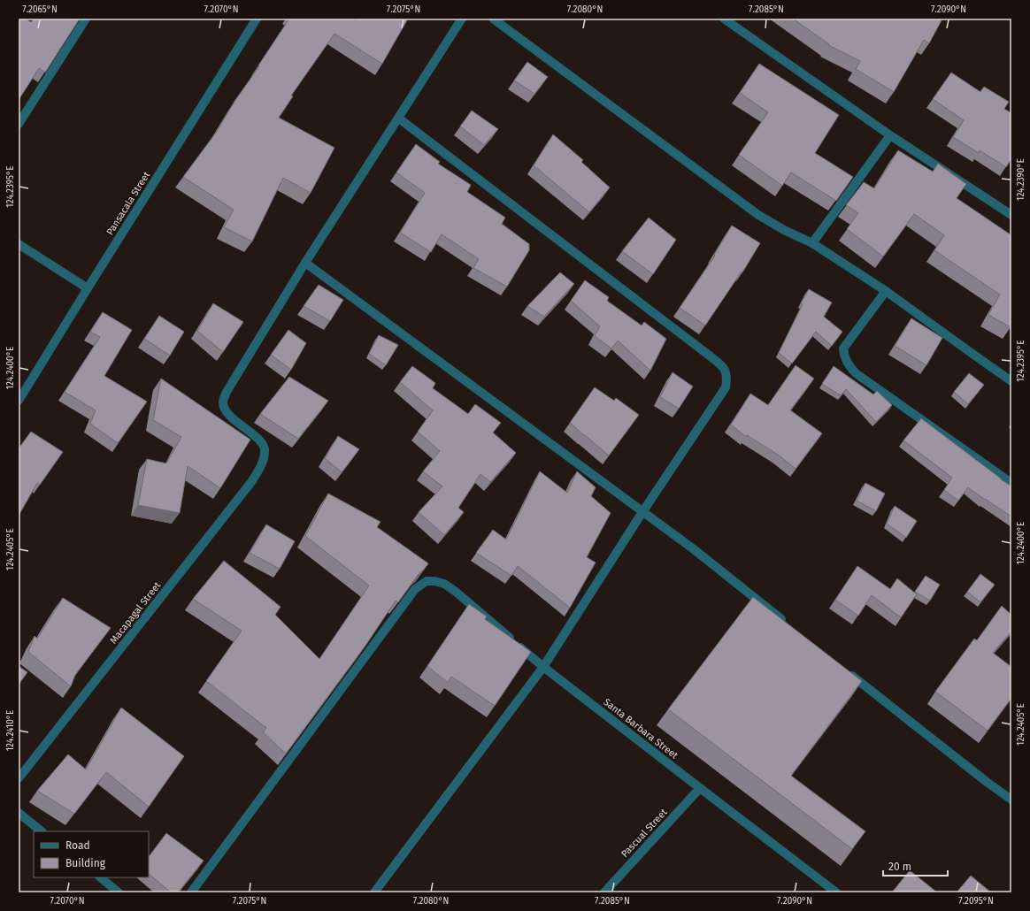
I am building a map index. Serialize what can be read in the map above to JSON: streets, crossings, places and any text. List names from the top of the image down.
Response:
{
  "streets": {
    "street": [
      "Pansacala Street",
      "Macapagal Street",
      "Santa Barbara Street",
      "Pascual Street"
    ]
  },
  "crossings": [
    ["Santa Barbara Street", "Pascual Street"]
  ],
  "legend": ["Road", "Building"],
  "scale_bar": "20 m",
  "coordinates": [
    "7.2065°N",
    "7.2070°N",
    "7.2075°N",
    "7.2080°N",
    "7.2085°N",
    "7.2090°N",
    "124.2390°E",
    "124.2395°E",
    "124.2400°E",
    "124.2405°E",
    "124.2410°E",
    "7.2095°N"
  ]
}
